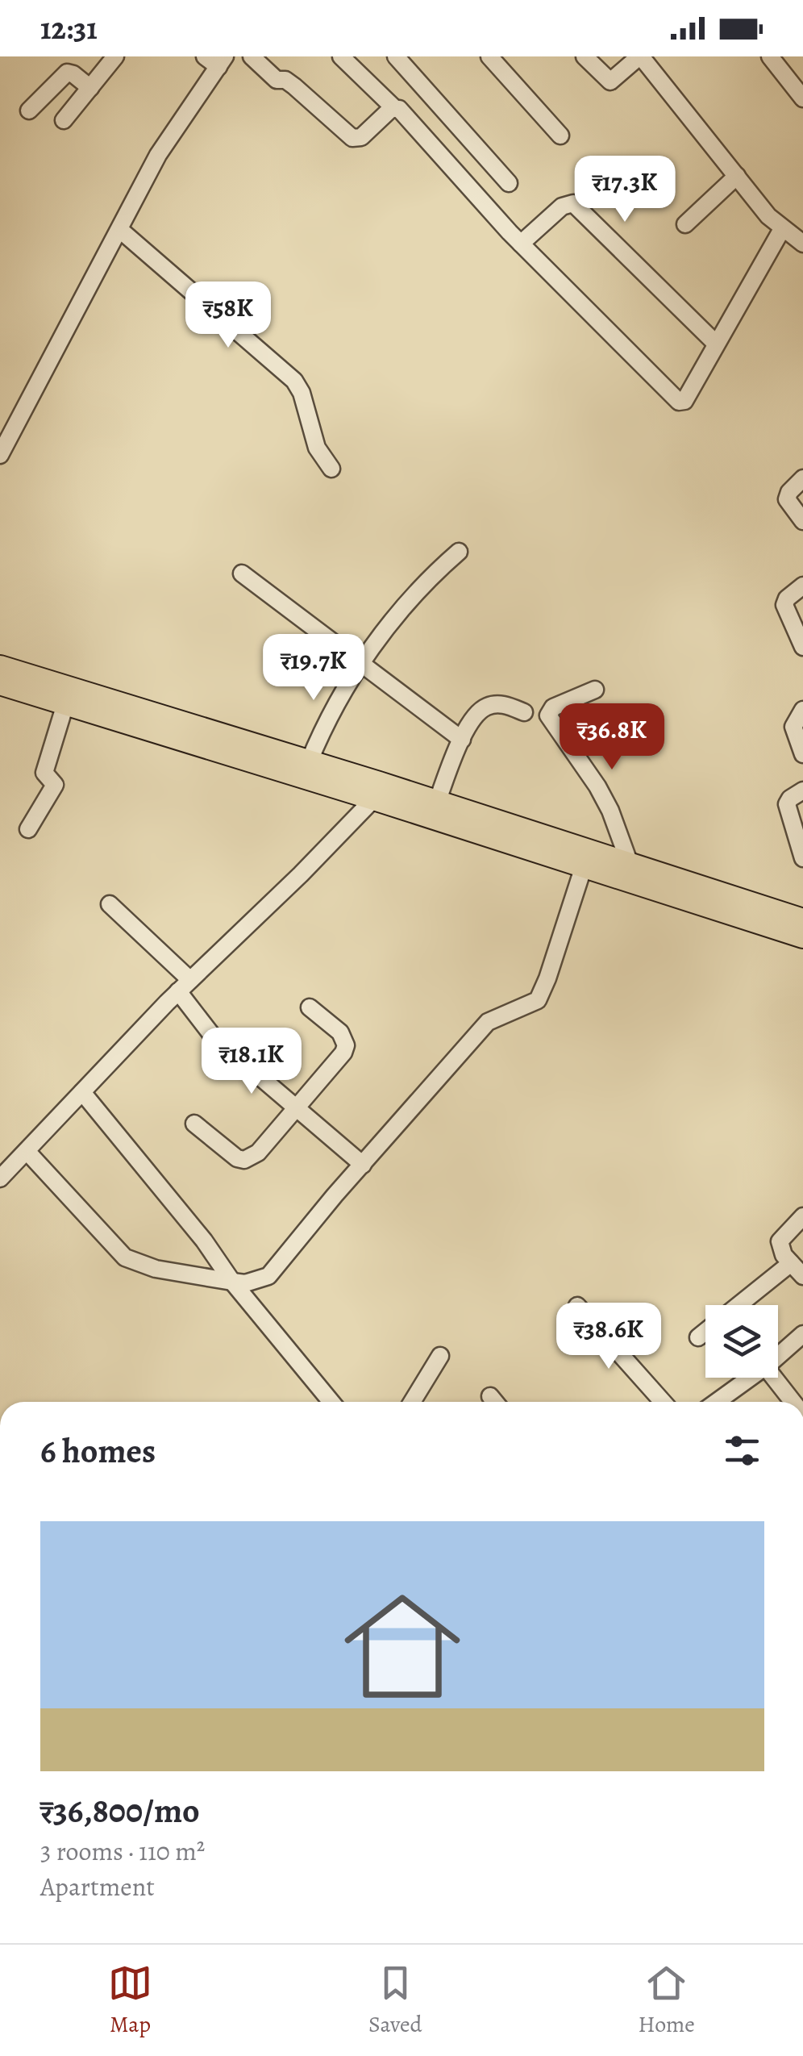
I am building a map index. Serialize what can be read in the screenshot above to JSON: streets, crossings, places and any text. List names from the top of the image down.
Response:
{
  "page": {
    "status": "12:31",
    "price": [
      "₹17.3K",
      "₹58K",
      "₹19.7K",
      "₹36.8K",
      "₹18.1K",
      "₹38.6K"
    ],
    "heading": "6 homes",
    "list": [
      {
        "name": "₹36,800/mo",
        "note": "3 rooms · 110 m² · Apartment"
      }
    ],
    "tabs": ["Map", "Saved", "Home"]
  }
}
